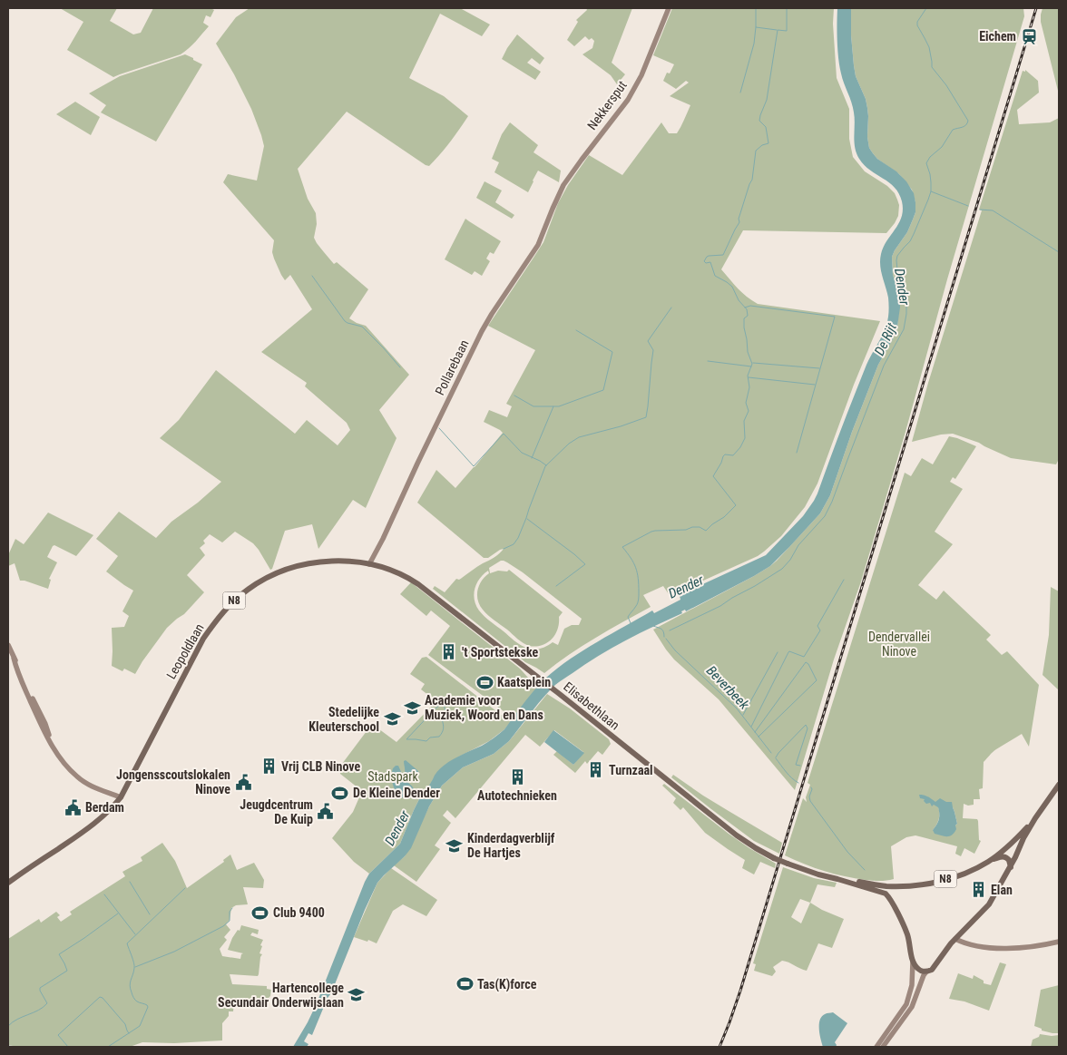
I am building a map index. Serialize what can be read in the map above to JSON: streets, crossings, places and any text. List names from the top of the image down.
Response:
{
  "streets": {
    "main road": ["N8", "Leopoldlaan", "Elisabethlaan"],
    "street": ["Nekkersput", "Pollarebaan"]
  },
  "crossings": [
    ["Nekkersput", "Pollarebaan"],
    ["Pollarebaan", "Leopoldlaan"],
    ["Pollarebaan", "Elisabethlaan"],
    ["N8", "Leopoldlaan"],
    ["N8", "Elisabethlaan"],
    ["Leopoldlaan", "Elisabethlaan"]
  ],
  "water": ["Dender", "De Rijt", "Beverbeek"],
  "parks": ["Dendervallei Ninove", "Stadspark"],
  "places": {
    "station": ["Eichem"],
    "building": [
      "'t Sportstekske",
      "Vrij CLB Ninove",
      "Turnzaal",
      "Autotechnieken",
      "Elan"
    ],
    "sports": [
      "Kaatsplein",
      "De Kleine Dender",
      "Club 9400",
      "Tas(K)force"
    ],
    "school or university": [
      "Academie voor Muziek, Woord en Dans",
      "Stedelijke Kleuterschool",
      "Kinderdagverblijf De Hartjes",
      "Hartencollege Secundair Onderwijslaan"
    ],
    "public building": ["Jongensscoutslokalen Ninove", "Berdam", "Jeugdcentrum De Kuip"]
  }
}
